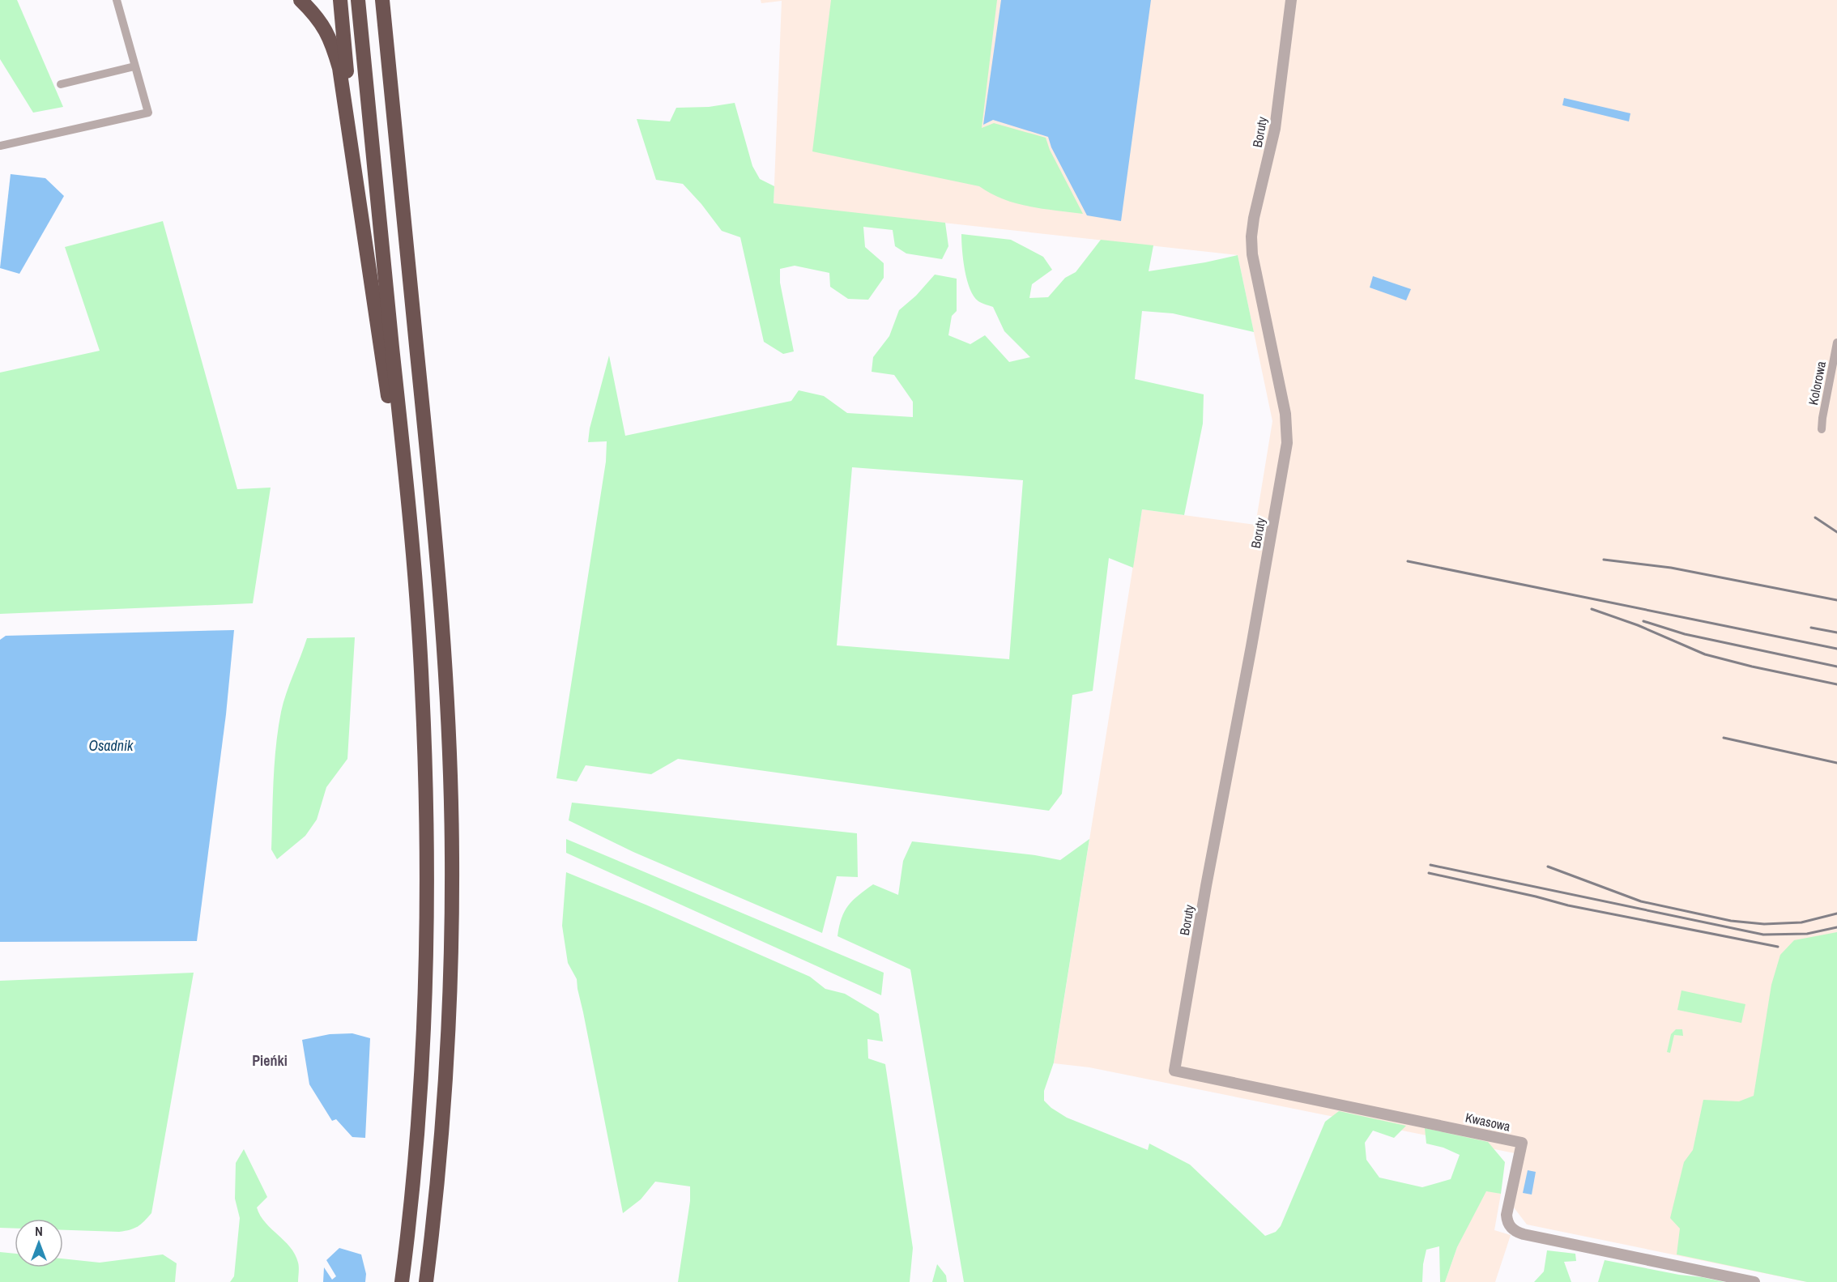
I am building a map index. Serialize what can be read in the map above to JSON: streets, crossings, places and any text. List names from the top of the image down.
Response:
{
  "streets": {
    "street": ["Boruty", "Kolorowa", "Kwasowa"]
  },
  "crossings": [
    ["Boruty", "Kwasowa"]
  ],
  "districts": ["Pieńki"],
  "water": ["Osadnik"],
  "north": "top"
}
